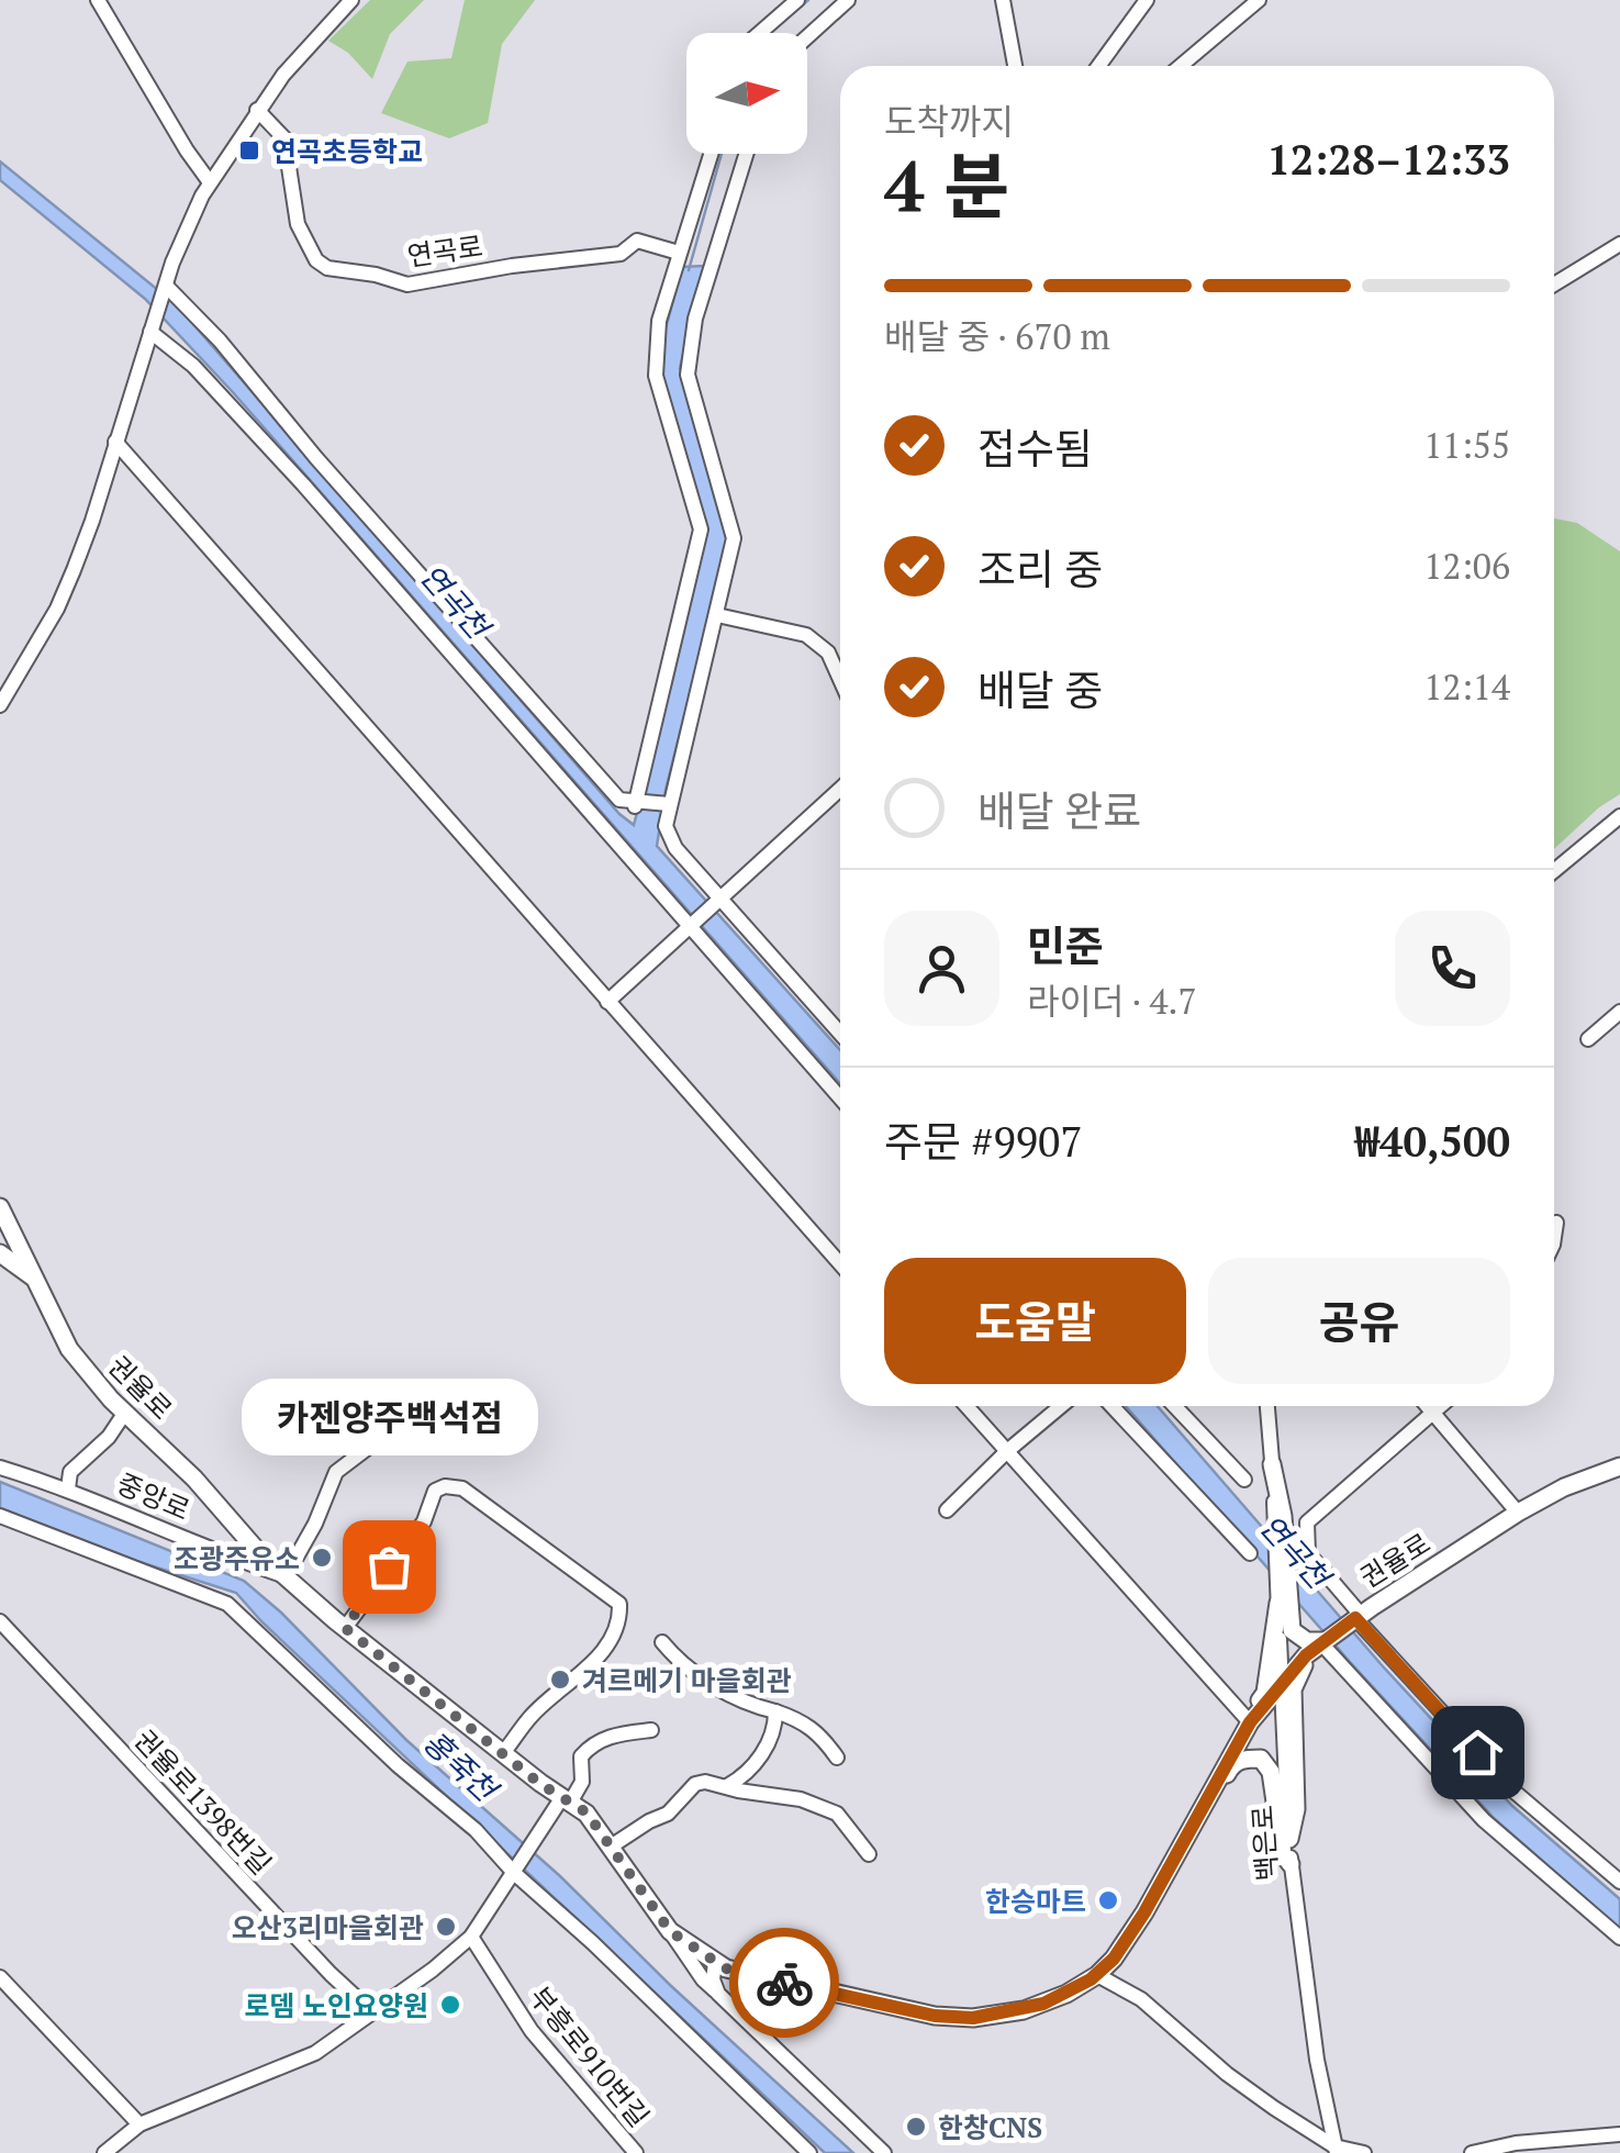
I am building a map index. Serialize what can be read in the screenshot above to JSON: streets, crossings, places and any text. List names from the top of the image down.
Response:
{
  "streets": {
    "main road": ["권율로"],
    "street": [
      "연곡로",
      "중앙로",
      "권율로1398번길",
      "백은로",
      "부흥로910번길"
    ]
  },
  "crossings": [
    ["권율로", "중앙로"],
    ["권율로", "백은로"]
  ],
  "water": ["연곡천", "홍죽천"],
  "places": {
    "transit": ["연곡초등학교"],
    "other": [
      "조광주유소",
      "카젠양주백석점",
      "겨르메기 마을회관",
      "한승마트",
      "오산3리마을회관",
      "로뎀 노인요양원",
      "한창CNS"
    ]
  },
  "north": "right",
  "page": {
    "heading": ["4 분", "도착까지", "12:28–12:33"],
    "panel": [
      "민준",
      "라이더 · 4.7",
      "주문 #9907",
      "₩40,500"
    ],
    "bar": "배달 중 · 670 m",
    "list": [
      ["접수됨", "11:55"],
      ["조리 중", "12:06"],
      ["배달 중", "12:14"],
      "배달 완료"
    ],
    "buttons": ["도움말", "공유"],
    "bubble": "카젠양주백석점"
  }
}
